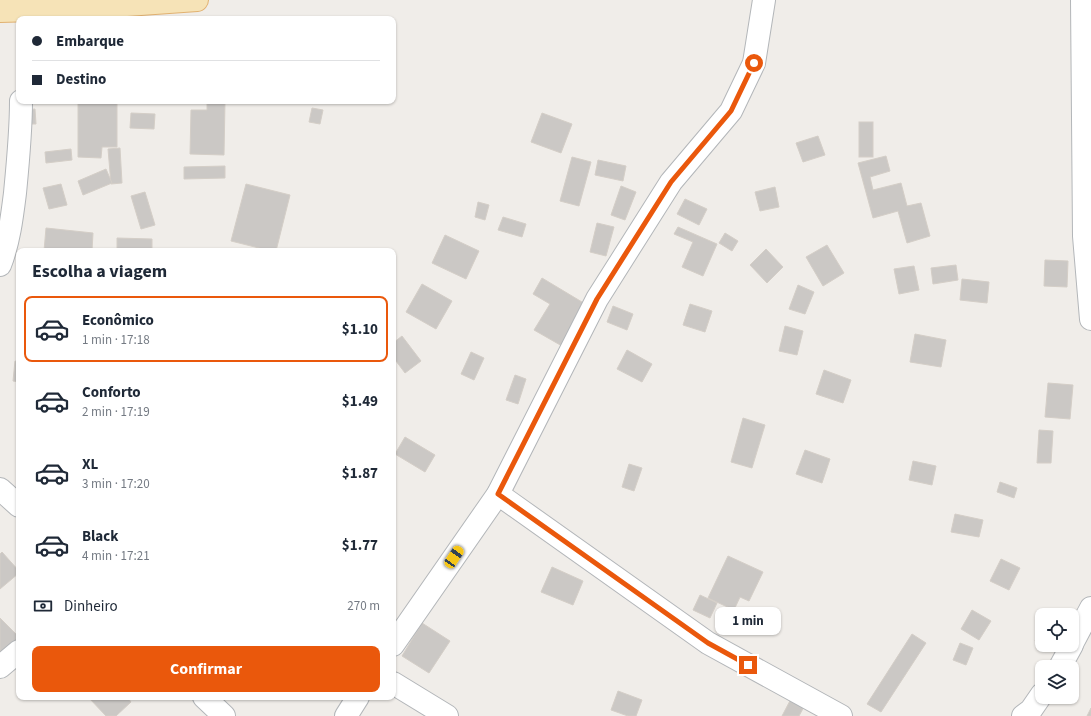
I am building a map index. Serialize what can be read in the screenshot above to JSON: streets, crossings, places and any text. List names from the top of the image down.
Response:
{
  "page": {
    "banner": ["Embarque", "Destino"],
    "heading": "Escolha a viagem",
    "list": [
      {
        "name": "Econômico",
        "note": "1 min · 17:18",
        "value": "$1.10"
      },
      {
        "name": "Conforto",
        "note": "2 min · 17:19",
        "value": "$1.49"
      },
      {
        "name": "XL",
        "note": "3 min · 17:20",
        "value": "$1.87"
      },
      {
        "name": "Black",
        "note": "4 min · 17:21",
        "value": "$1.77"
      }
    ],
    "pay": ["Dinheiro", "270 m"],
    "bubble": "1 min",
    "buttons": "Confirmar"
  }
}
